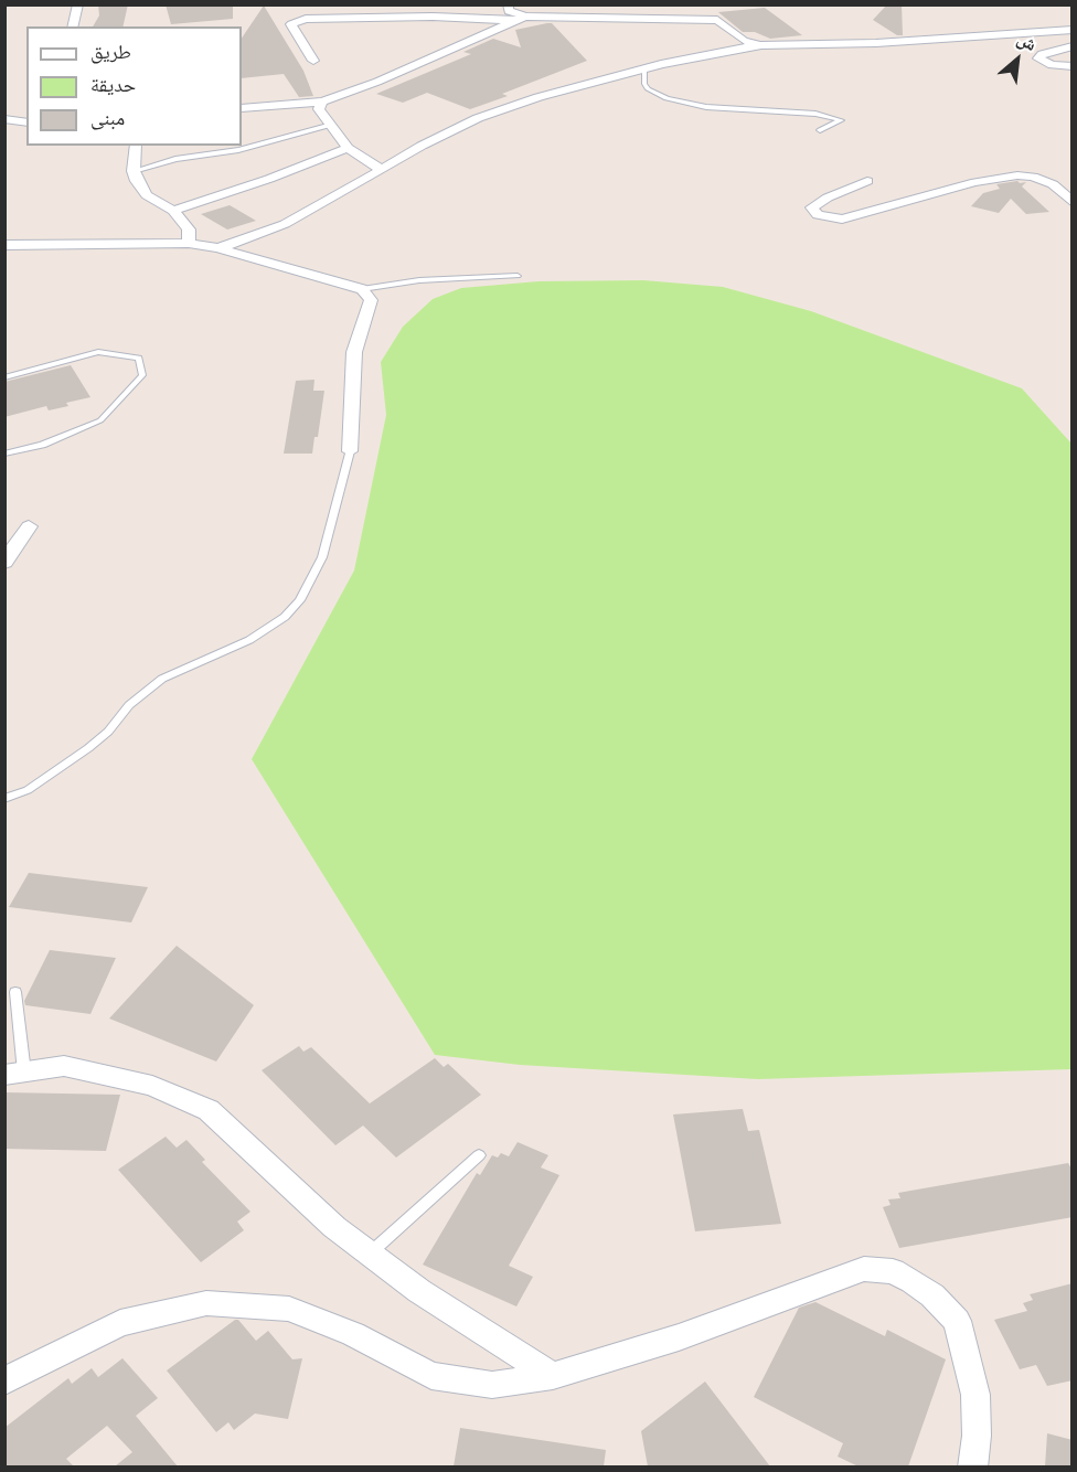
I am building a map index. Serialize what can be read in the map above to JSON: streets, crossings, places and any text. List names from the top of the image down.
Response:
{
  "legend": ["طريق", "حديقة", "مبنى"],
  "north": "top right"
}
